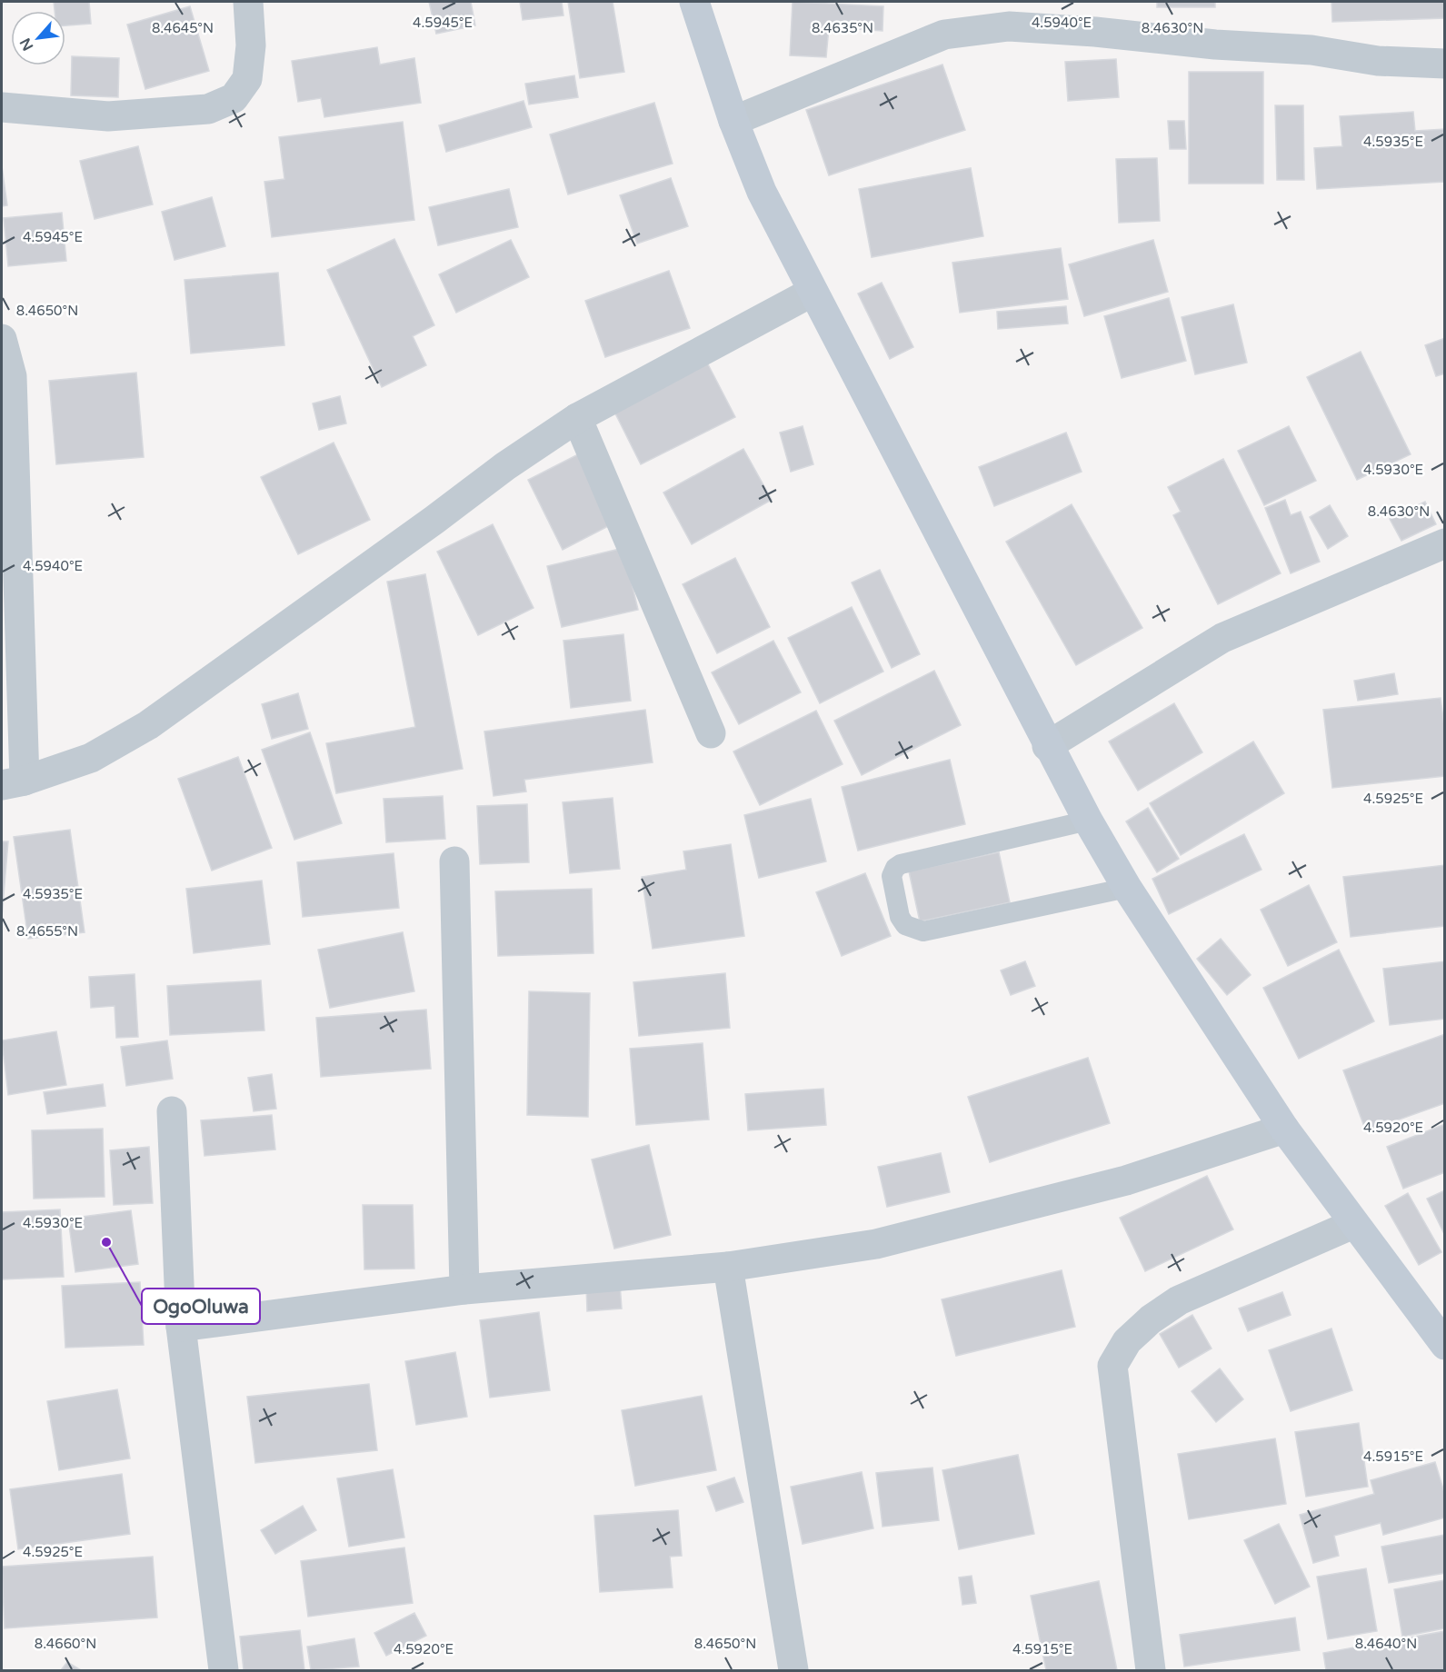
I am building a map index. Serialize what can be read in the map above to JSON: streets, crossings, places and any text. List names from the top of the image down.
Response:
{
  "places": ["OgoOluwa"],
  "north": "bottom left",
  "coordinates": [
    "4.5945°E",
    "4.5940°E",
    "8.4645°N",
    "8.4635°N",
    "8.4630°N",
    "4.5935°E",
    "8.4650°N",
    "4.5930°E",
    "4.5925°E",
    "8.4655°N",
    "4.5920°E",
    "4.5915°E",
    "8.4660°N",
    "8.4640°N"
  ]
}
